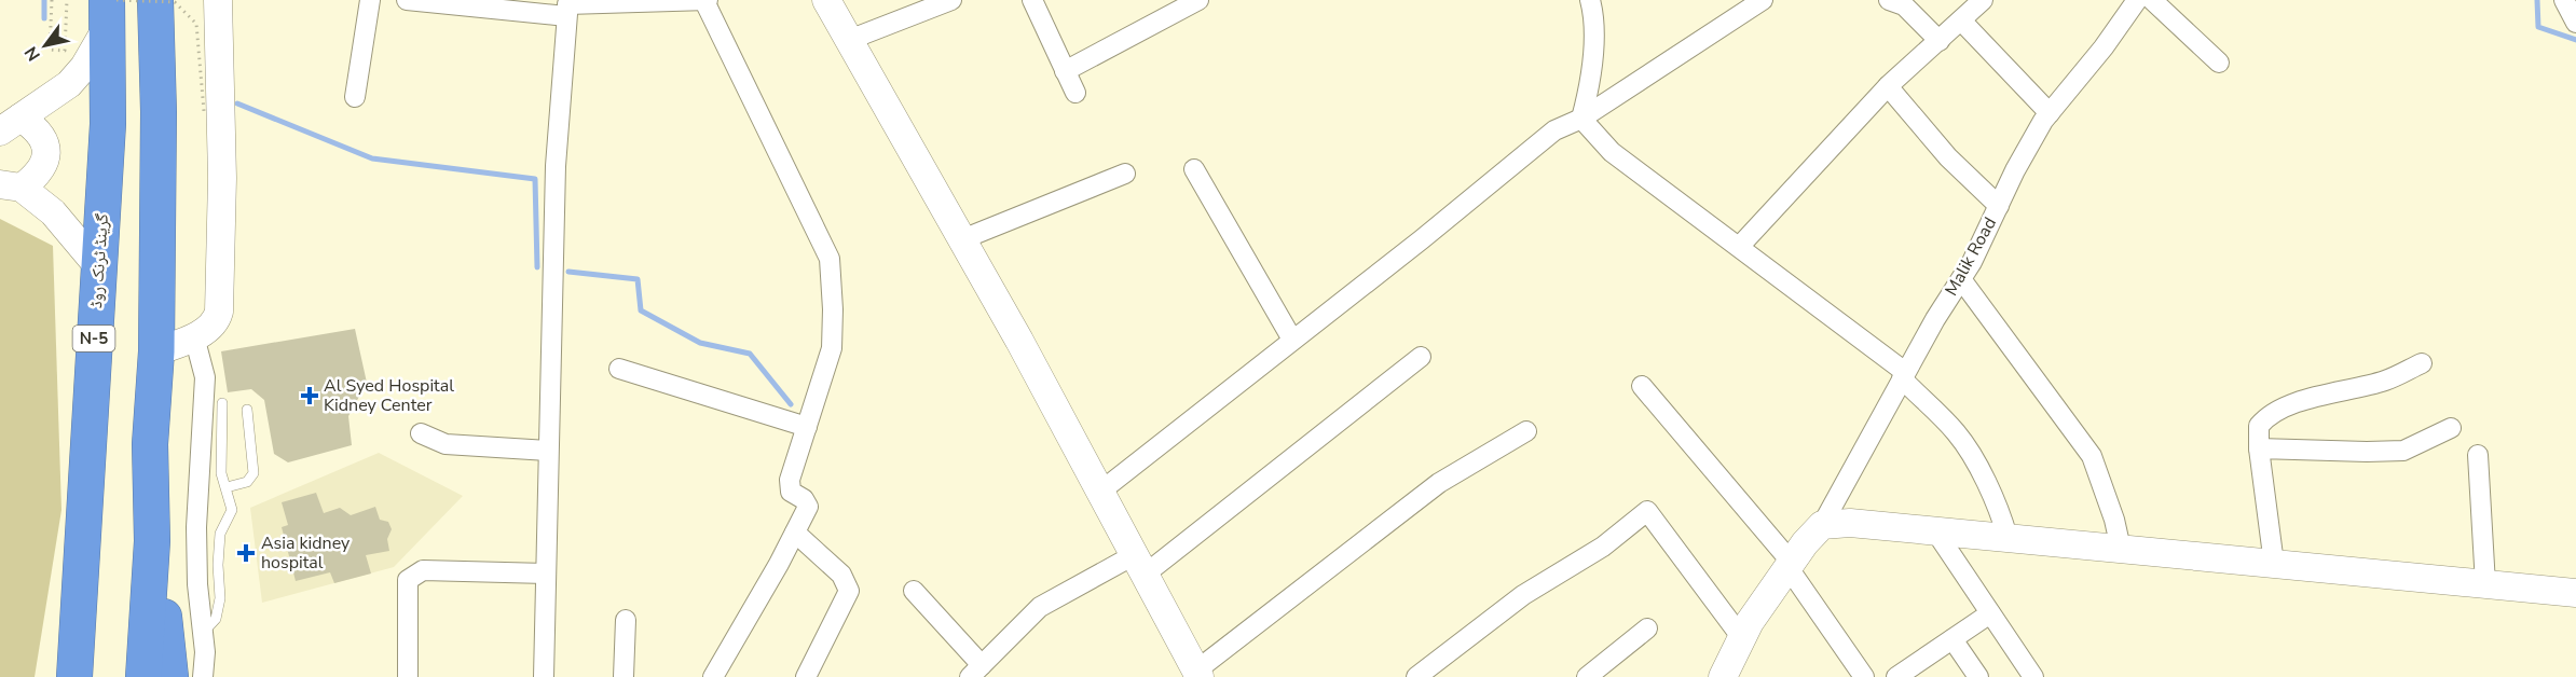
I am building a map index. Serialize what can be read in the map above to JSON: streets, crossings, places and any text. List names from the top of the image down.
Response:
{
  "streets": {
    "highway": ["گرینڈ ٹرنک روڈ", "N-5"],
    "street": ["Malik Road"]
  },
  "places": {
    "health": ["Al Syed Hospital Kidney Center", "Asia kidney hospital"]
  },
  "north": "bottom left"
}
